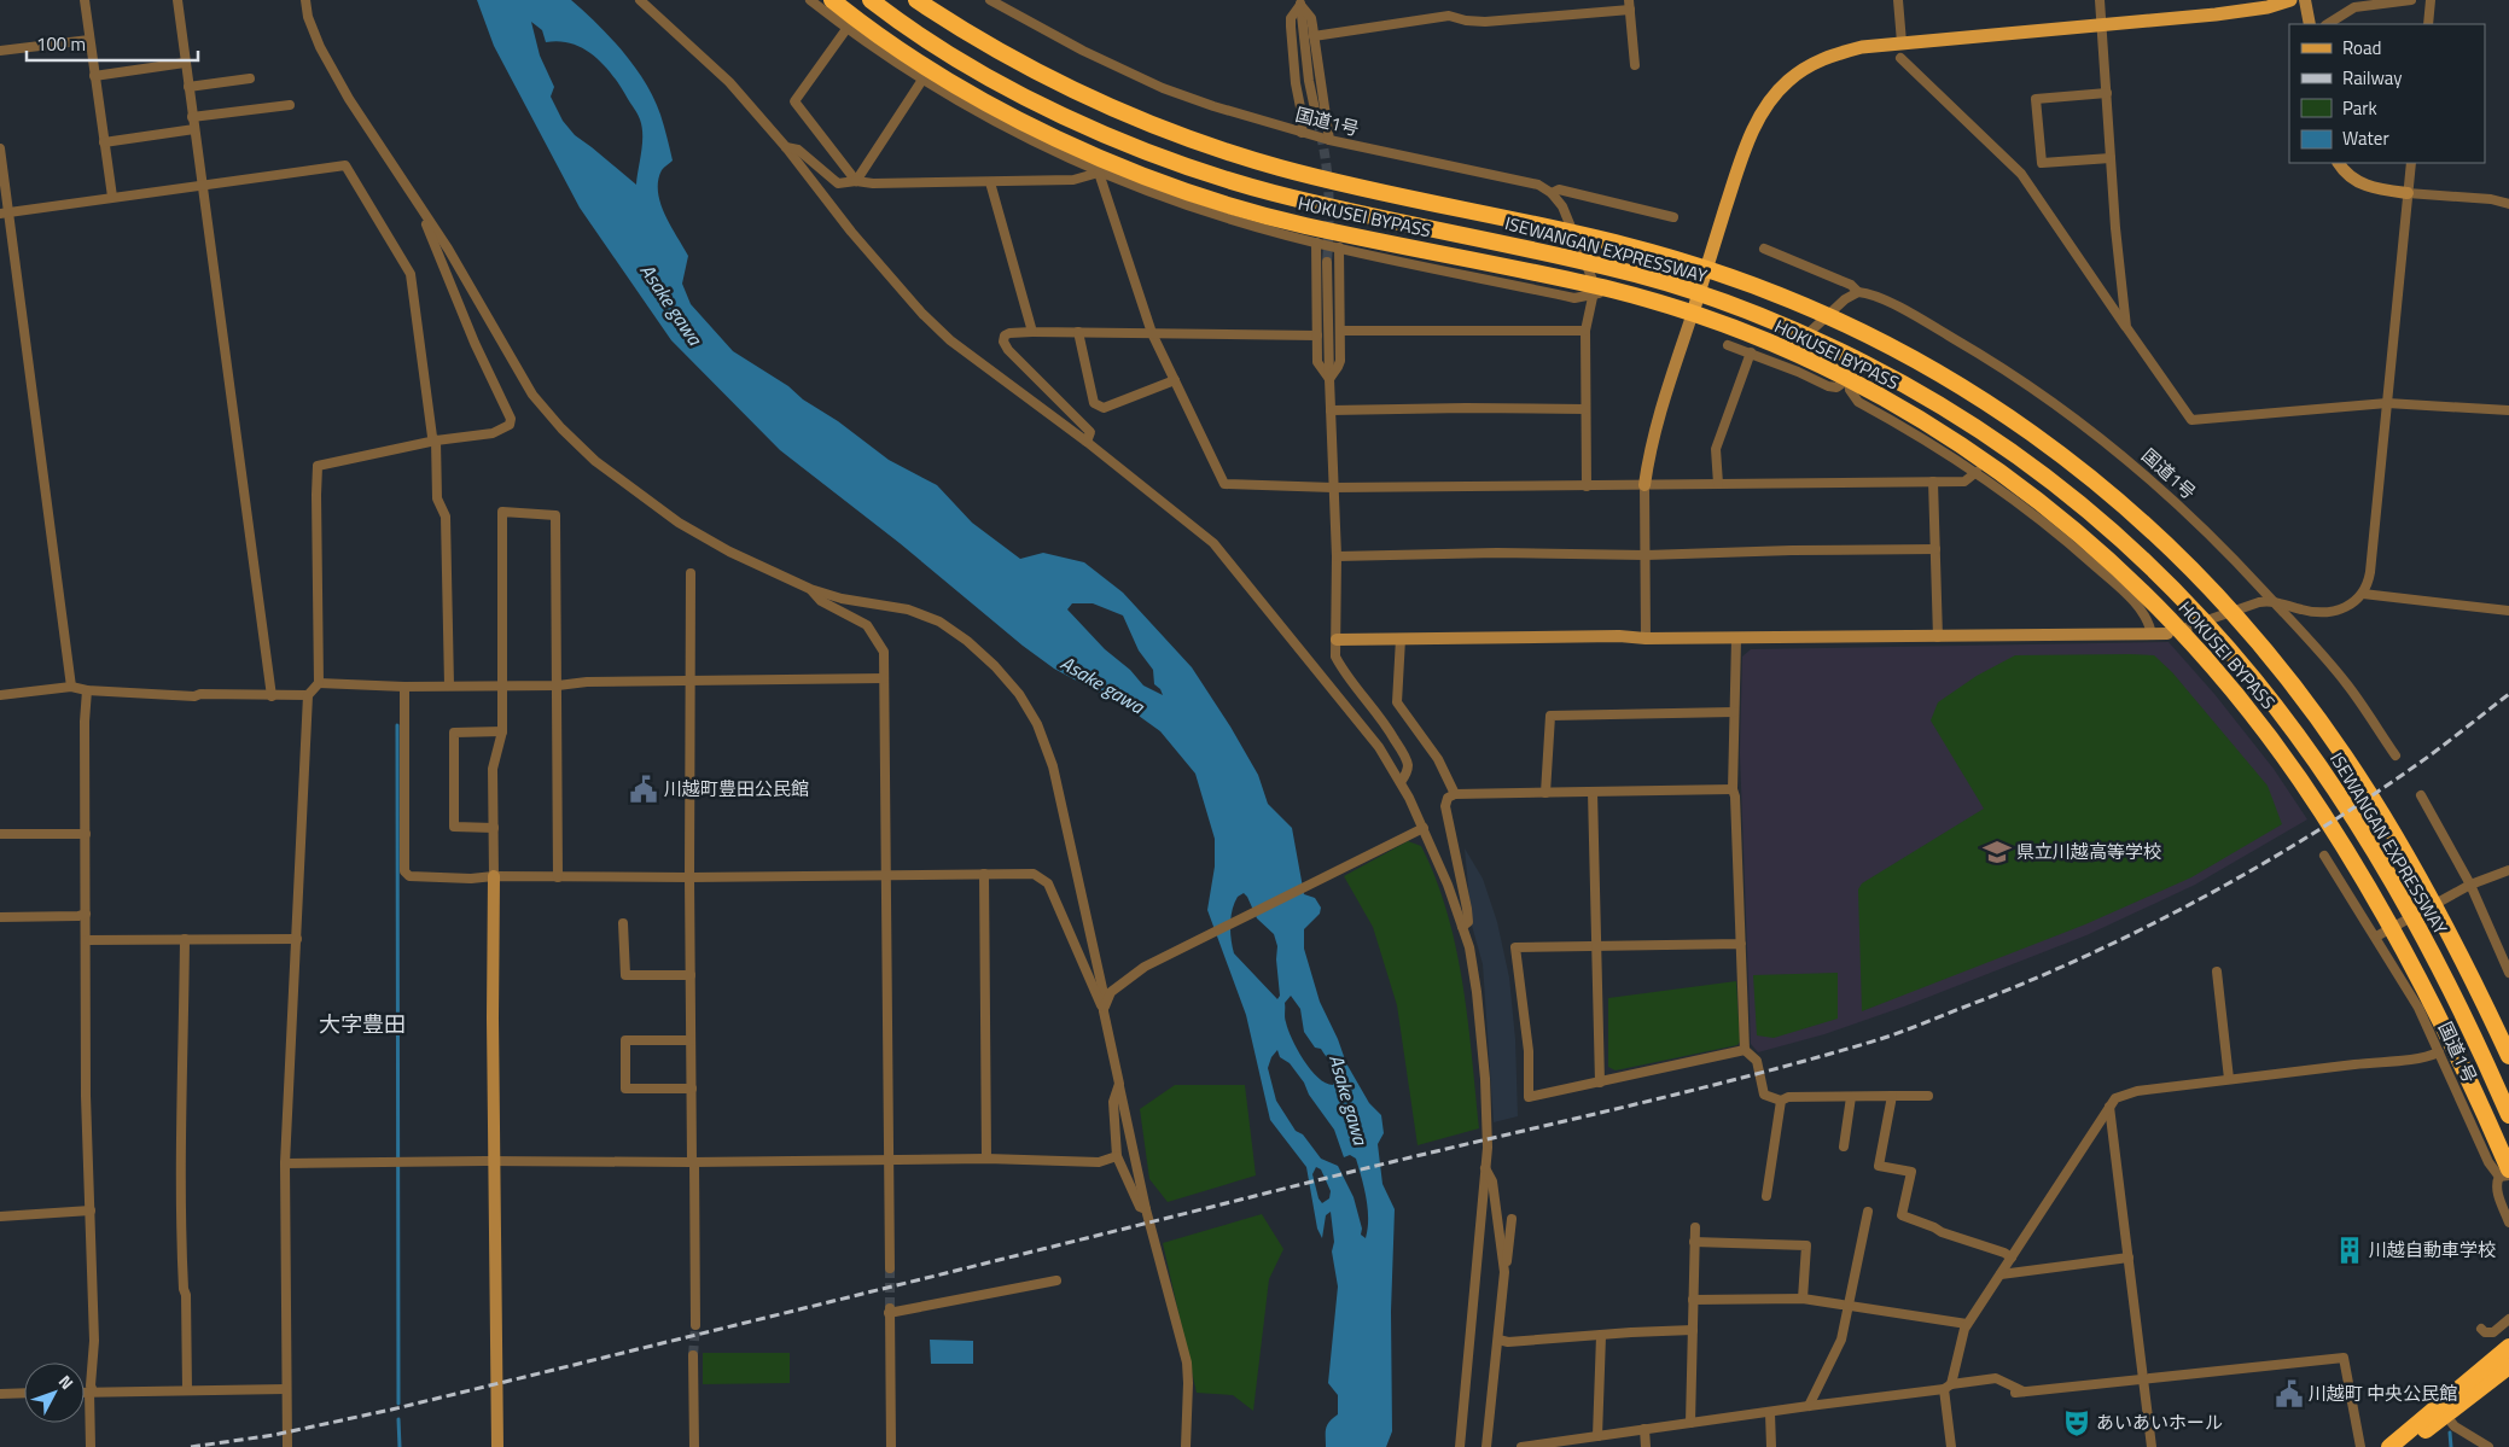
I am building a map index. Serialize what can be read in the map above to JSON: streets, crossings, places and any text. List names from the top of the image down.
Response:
{
  "streets": {
    "highway": ["HOKUSEI BYPASS", "ISEWANGAN EXPRESSWAY"],
    "street": ["国道1号"]
  },
  "crossings": [
    ["国道1号", "HOKUSEI BYPASS"]
  ],
  "districts": ["大字豊田"],
  "water": ["Asake gawa"],
  "places": {
    "public building": ["川越町豊田公民館", "川越町 中央公民館"],
    "school or university": ["県立川越高等学校"],
    "building": ["川越自動車学校"],
    "theatre": ["あいあいホール"]
  },
  "legend": [
    "Road",
    "Railway",
    "Park",
    "Water"
  ],
  "scale_bar": "100 m",
  "north": "top right"
}
